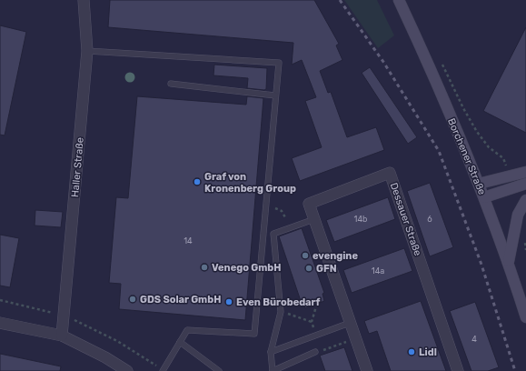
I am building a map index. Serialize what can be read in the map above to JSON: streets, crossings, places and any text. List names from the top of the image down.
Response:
{
  "streets": {
    "main road": ["Borchener Straße"],
    "street": ["Haller Straße", "Dessauer Straße"]
  },
  "places": [
    "Graf von Kronenberg Group",
    "evengine",
    "Venego GmbH",
    "GFN",
    "GDS Solar GmbH",
    "Even Bürobedarf",
    "Lidl"
  ],
  "house_numbers": [
    "14b",
    "6",
    "14",
    "14a",
    "4"
  ]
}
